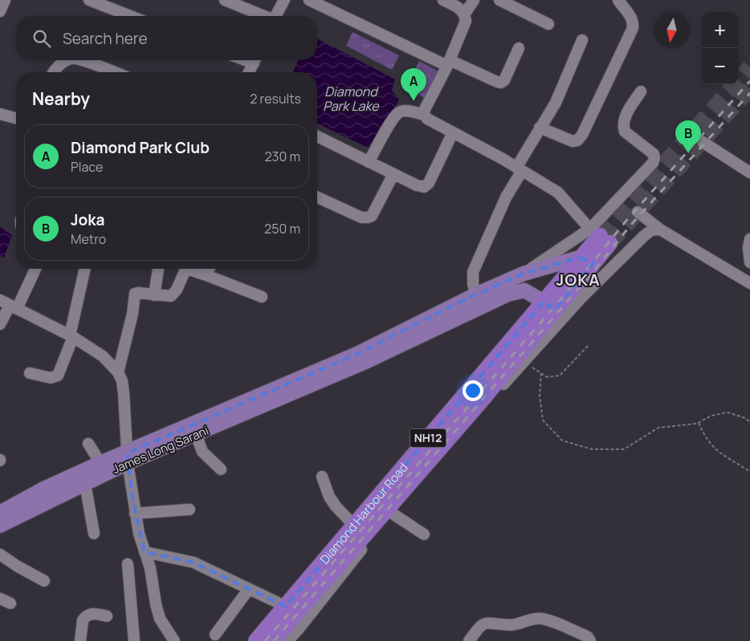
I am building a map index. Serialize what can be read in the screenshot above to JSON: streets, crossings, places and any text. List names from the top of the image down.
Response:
{
  "streets": {
    "highway": ["NH12", "Diamond Harbour Road"],
    "main road": ["James Long Sarani"]
  },
  "crossings": [
    ["James Long Sarani", "Diamond Harbour Road"]
  ],
  "districts": ["JOKA"],
  "water": ["Diamond Park Lake"],
  "north": "bottom",
  "page": {
    "map_buttons": ["+", "−"],
    "search": "Search here",
    "pins": ["A", "B"],
    "heading": ["Nearby", "2 results"],
    "list": [
      {
        "mark": "A",
        "name": "Diamond Park Club",
        "note": "Place",
        "value": "230 m"
      },
      {
        "mark": "B",
        "name": "Joka",
        "note": "Metro",
        "value": "250 m"
      }
    ]
  }
}
